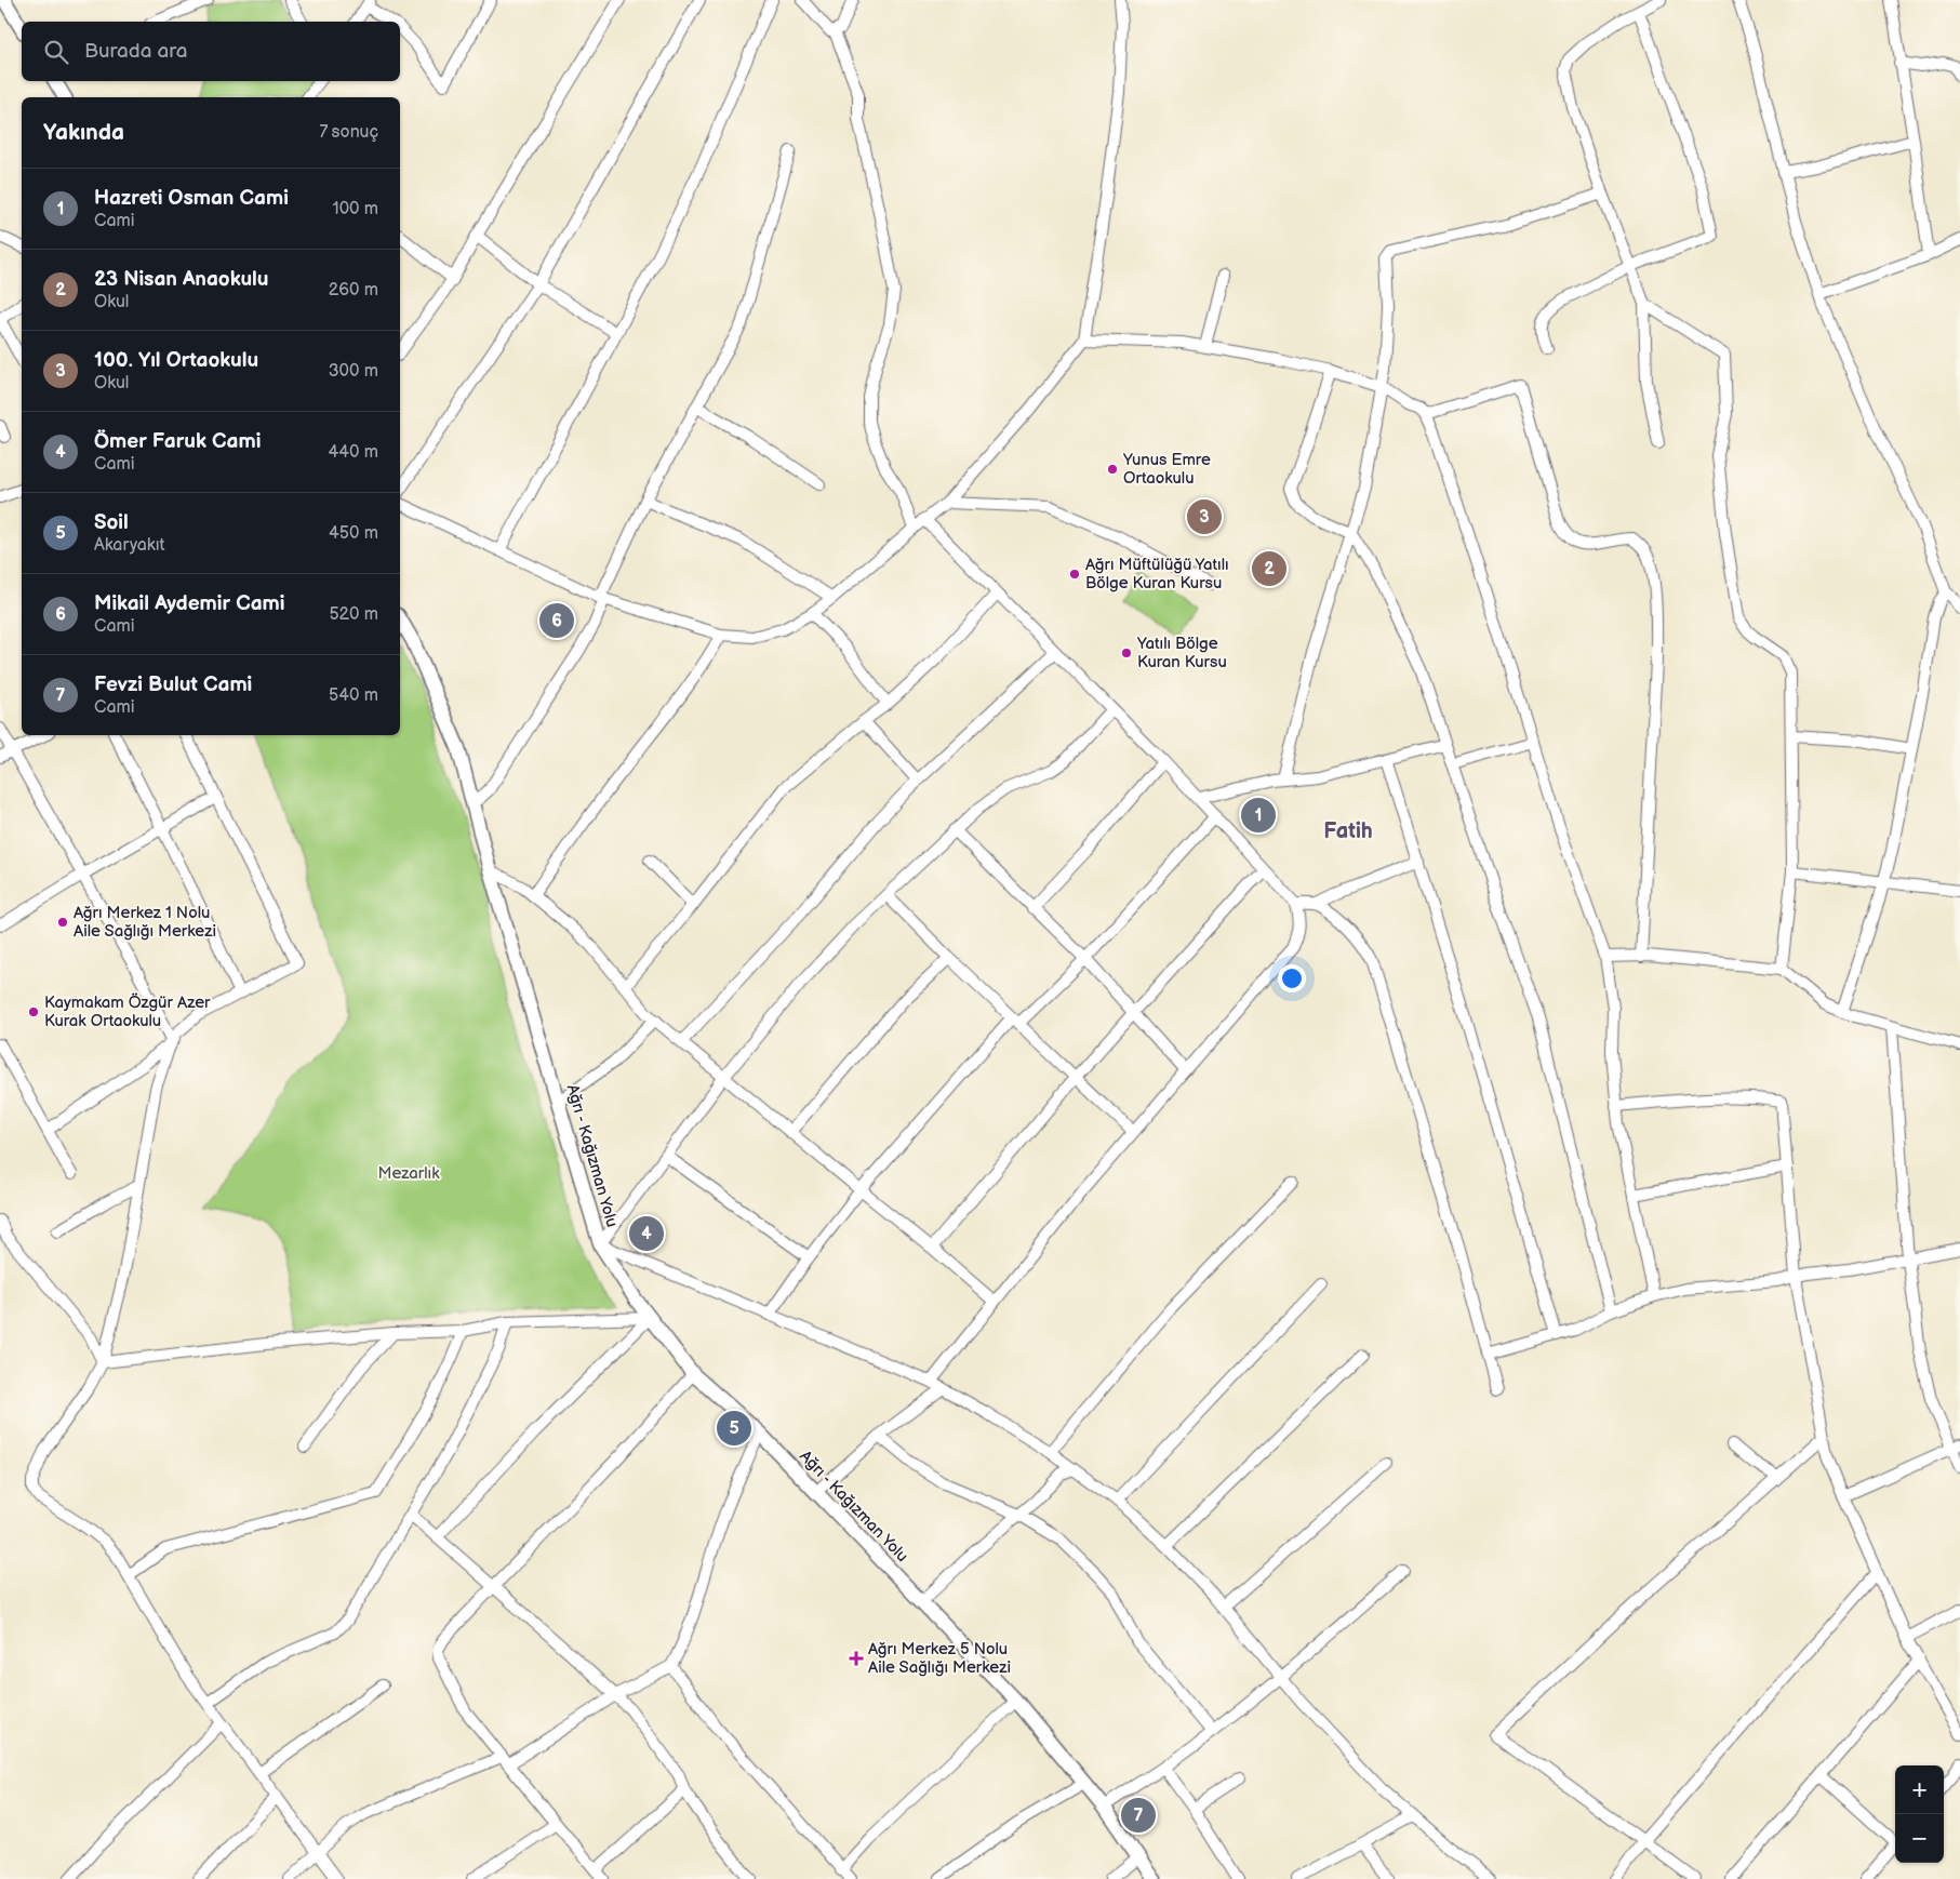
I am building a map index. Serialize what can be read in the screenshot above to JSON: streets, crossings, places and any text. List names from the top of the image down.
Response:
{
  "streets": {
    "main road": ["Ağrı - Kağızman Yolu"]
  },
  "districts": ["Fatih"],
  "parks": ["Mezarlık"],
  "places": {
    "other": [
      "Yunus Emre Ortaokulu",
      "Ağrı Müftülüğü Yatılı Bölge Kuran Kursu",
      "Yatılı Bölge Kuran Kursu",
      "Ağrı Merkez 1 Nolu Aile Sağlığı Merkezi",
      "Kaymakam Özgür Azer Kurak Ortaokulu"
    ],
    "health": ["Ağrı Merkez 5 Nolu Aile Sağlığı Merkezi"]
  },
  "page": {
    "search": "Burada ara",
    "heading": ["Yakında", "7 sonuç"],
    "list": [
      {
        "mark": "1",
        "name": "Hazreti Osman Cami",
        "note": "Cami",
        "value": "100 m"
      },
      {
        "mark": "2",
        "name": "23 Nisan Anaokulu",
        "note": "Okul",
        "value": "260 m"
      },
      {
        "mark": "3",
        "name": "100. Yıl Ortaokulu",
        "note": "Okul",
        "value": "300 m"
      },
      {
        "mark": "4",
        "name": "Ömer Faruk Cami",
        "note": "Cami",
        "value": "440 m"
      },
      {
        "mark": "5",
        "name": "Soil",
        "note": "Akaryakıt",
        "value": "450 m"
      },
      {
        "mark": "6",
        "name": "Mikail Aydemir Cami",
        "note": "Cami",
        "value": "520 m"
      },
      {
        "mark": "7",
        "name": "Fevzi Bulut Cami",
        "note": "Cami",
        "value": "540 m"
      }
    ],
    "pins": [
      "3",
      "2",
      "6",
      "1",
      "4",
      "5",
      "7"
    ],
    "map_buttons": ["+", "−"]
  }
}
